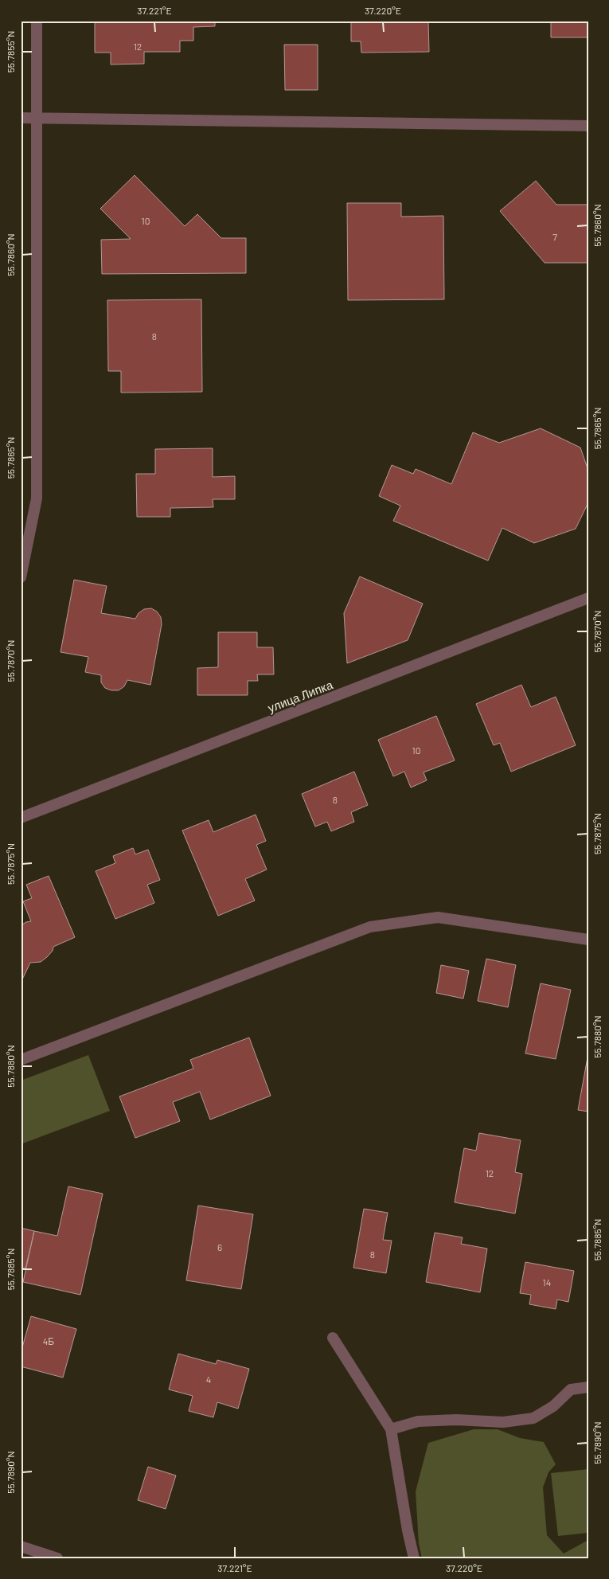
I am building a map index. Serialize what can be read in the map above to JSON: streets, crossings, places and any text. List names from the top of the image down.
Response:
{
  "streets": {
    "street": ["улица Липка"]
  },
  "house_numbers": [
    "12",
    "10",
    "7",
    "8",
    "10",
    "8",
    "12",
    "6",
    "8",
    "14",
    "4Б",
    "4"
  ],
  "coordinates": [
    "37.221°E",
    "37.220°E",
    "55.7855°N",
    "55.7860°N",
    "55.7865°N",
    "55.7870°N",
    "55.7875°N",
    "55.7880°N",
    "55.7885°N",
    "55.7890°N"
  ]
}
